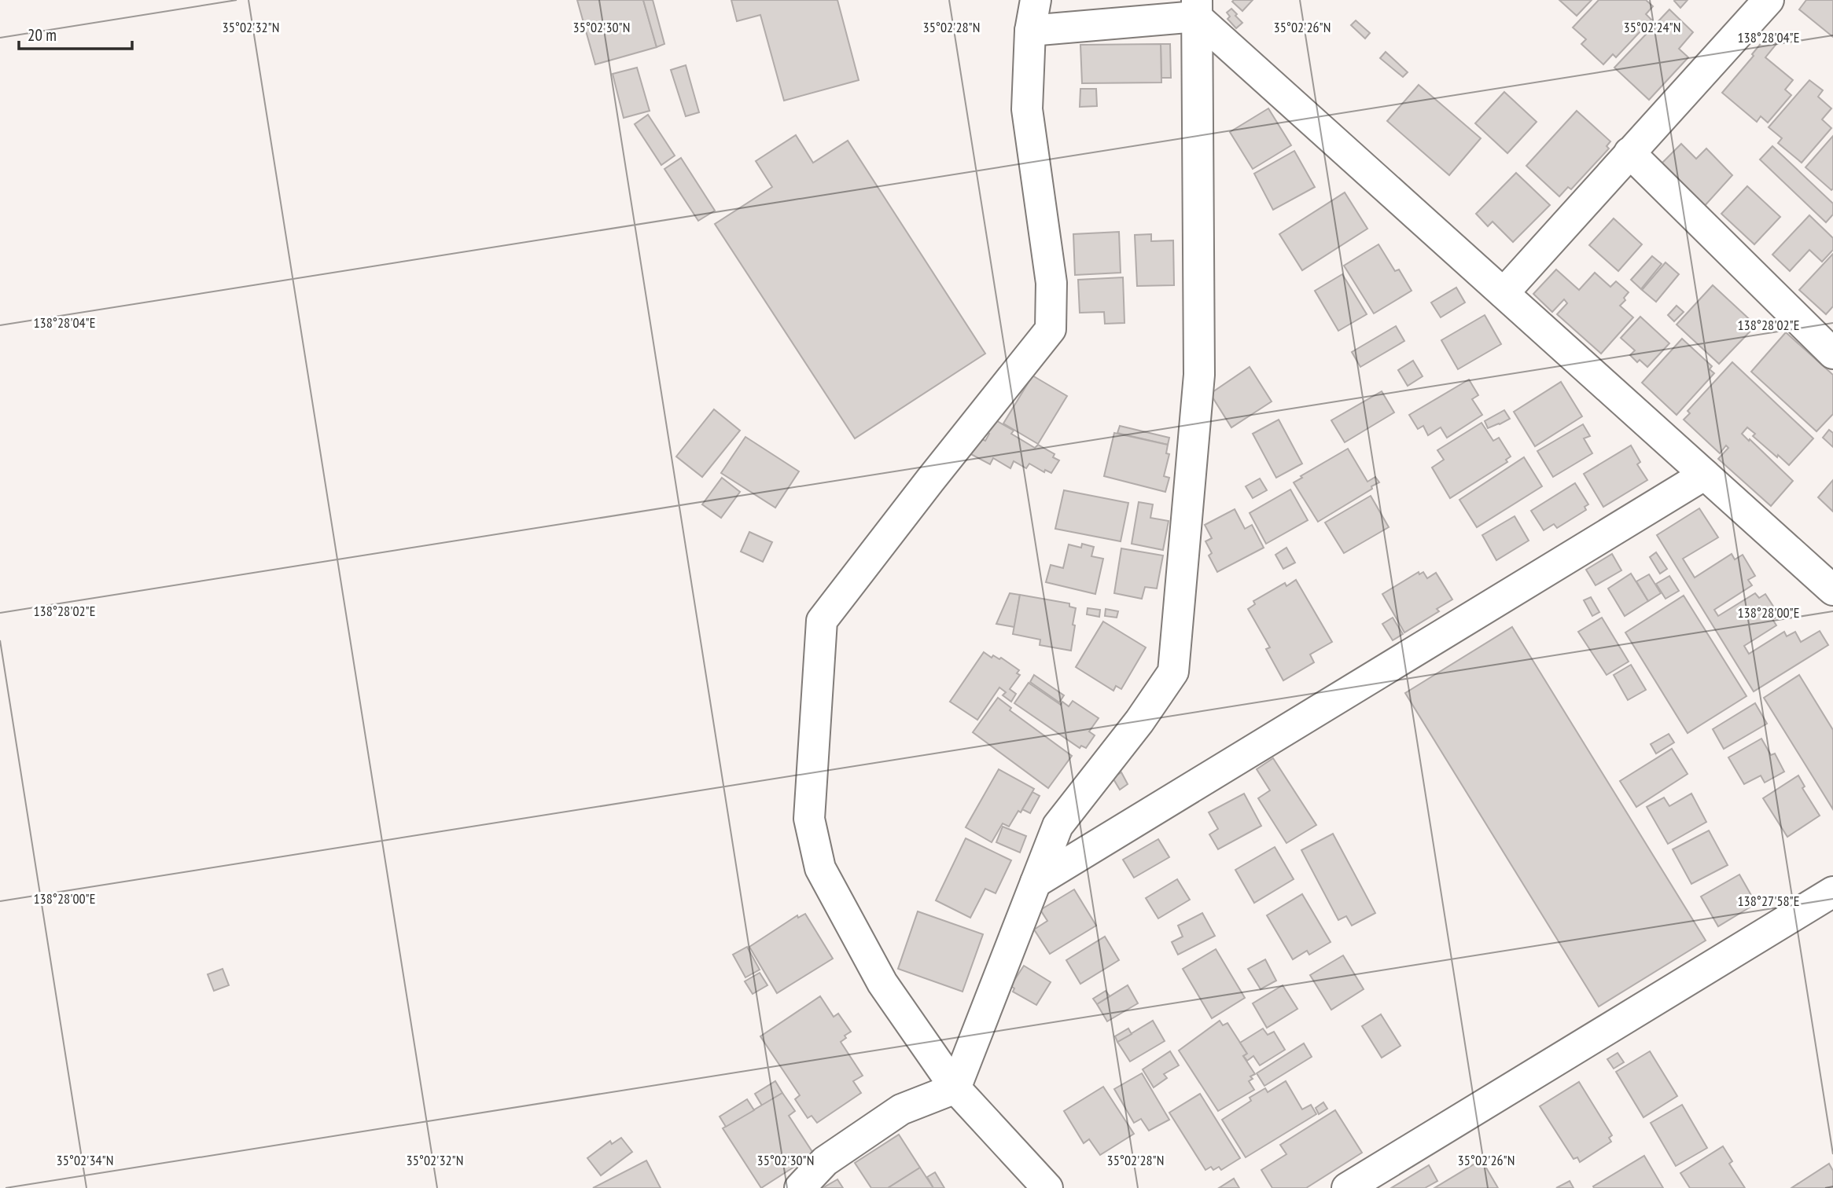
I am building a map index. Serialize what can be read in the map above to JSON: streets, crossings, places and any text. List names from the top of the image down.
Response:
{
  "scale_bar": "20 m",
  "coordinates": [
    "35°02'24\"N",
    "35°02'32\"N",
    "35°02'30\"N",
    "35°02'28\"N",
    "35°02'26\"N",
    "138°28'04\"E",
    "138°28'02\"E",
    "138°28'00\"E",
    "138°27'58\"E",
    "35°02'34\"N"
  ]
}
